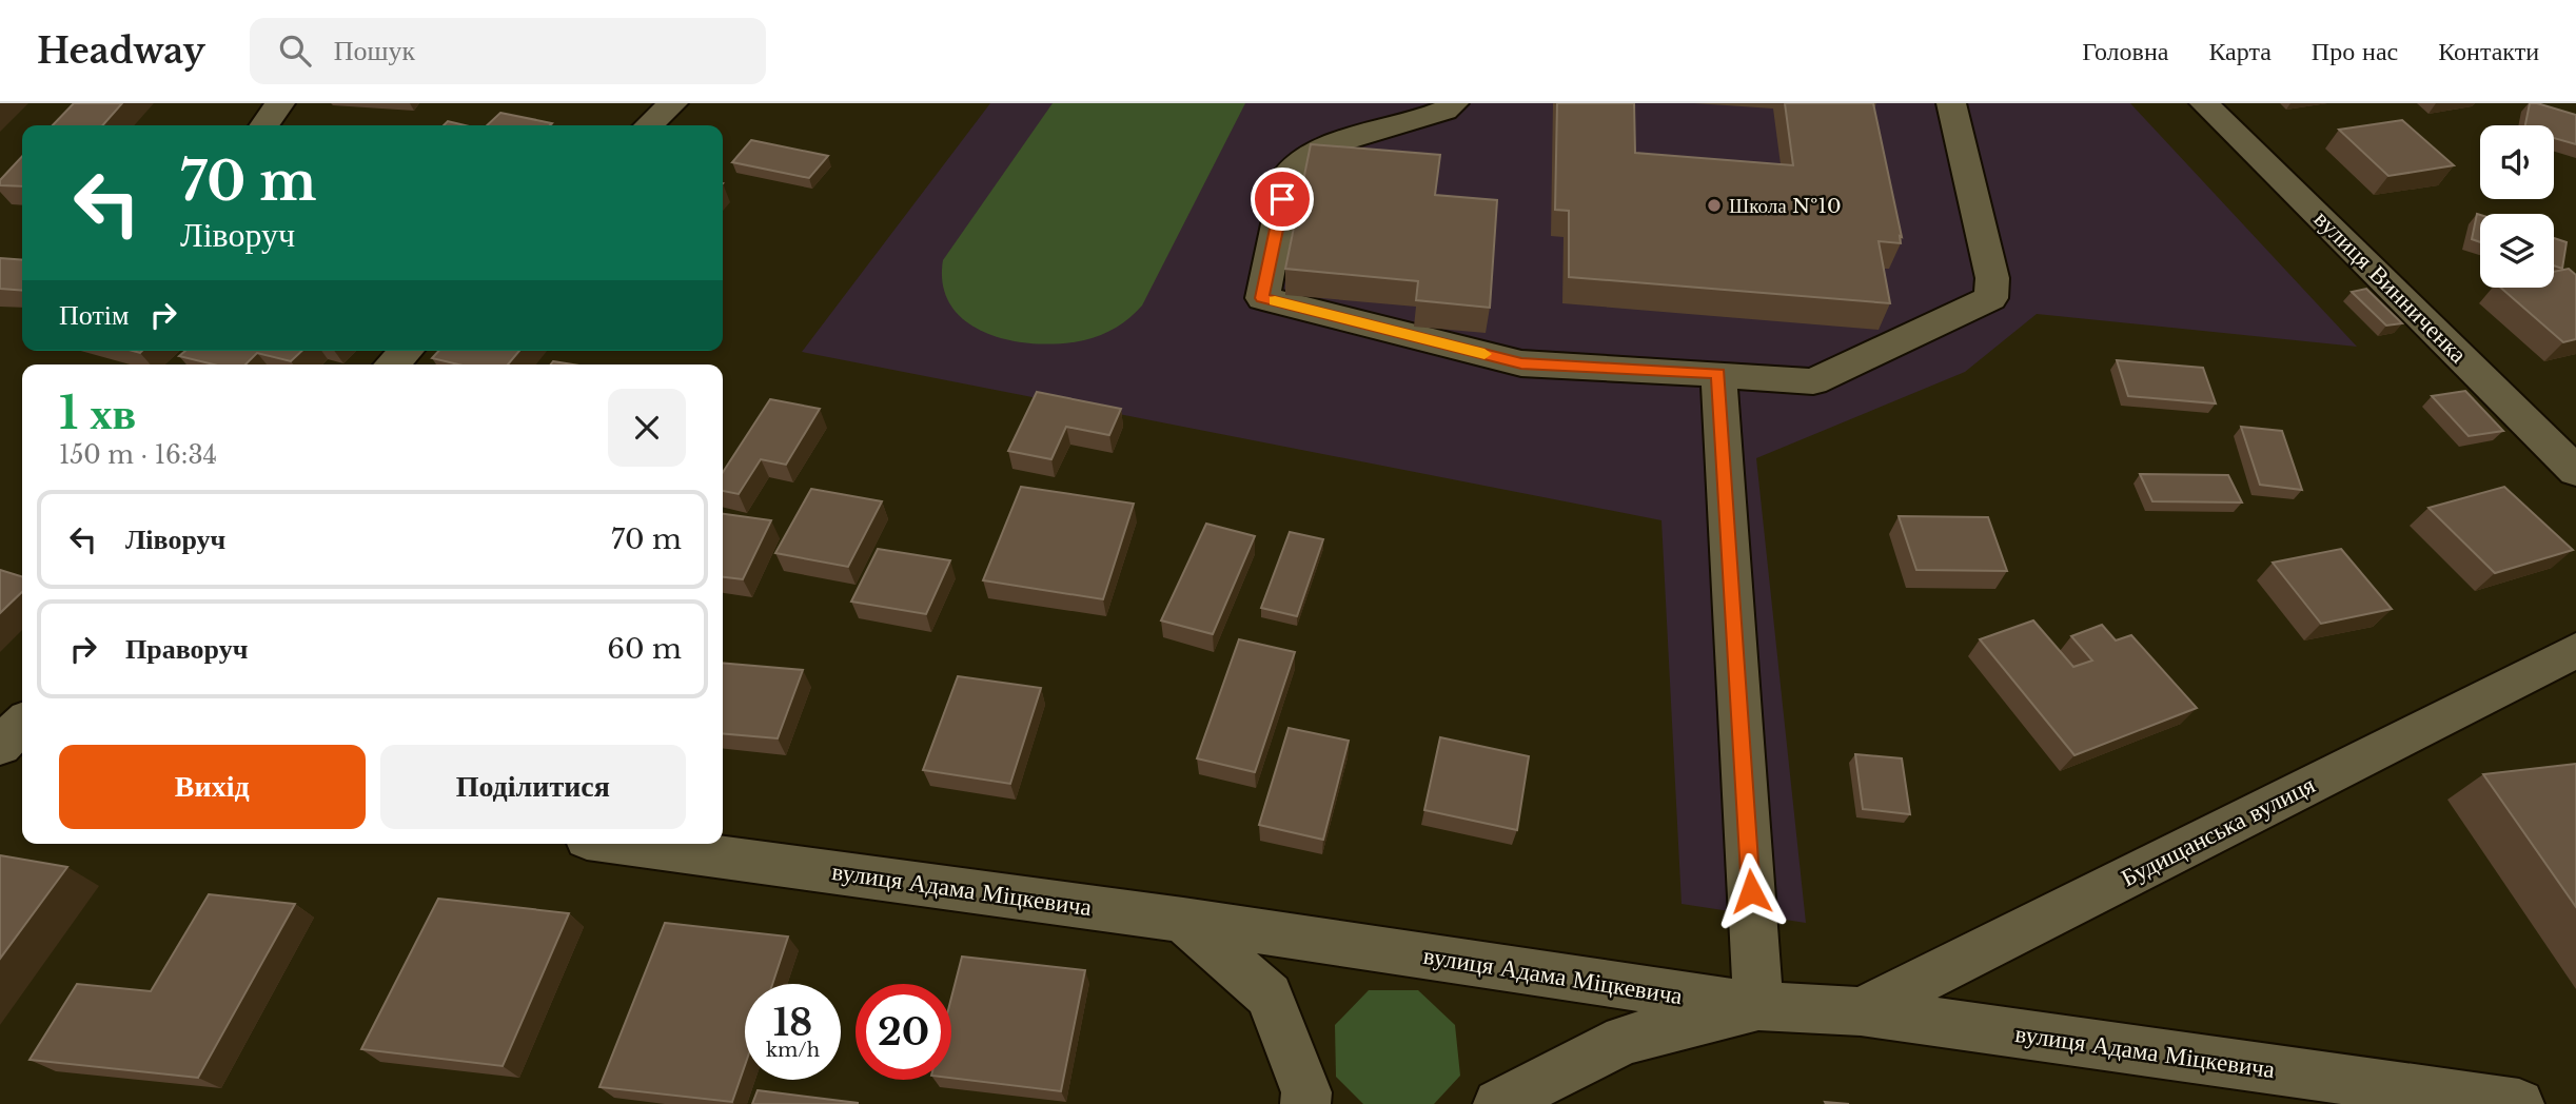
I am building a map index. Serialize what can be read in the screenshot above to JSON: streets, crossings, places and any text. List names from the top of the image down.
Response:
{
  "streets": {
    "street": ["вулиця Винниченка", "Будищанська вулиця", "вулиця Адама Міцкевича"]
  },
  "crossings": [
    ["Будищанська вулиця", "вулиця Адама Міцкевича"]
  ],
  "places": ["Школа №10"],
  "page": {
    "header": "Headway",
    "search": "Пошук",
    "nav": [
      "Головна",
      "Карта",
      "Про нас",
      "Контакти"
    ],
    "turn": ["70 m", "Ліворуч"],
    "then": "Потім",
    "heading": ["1 хв", "150 m · 16:34"],
    "list": [
      {
        "name": "Ліворуч",
        "value": "70 m"
      },
      {
        "name": "Праворуч",
        "value": "60 m"
      }
    ],
    "buttons": ["Вихід", "Поділитися"],
    "speed": "18 km/h",
    "limit": "20"
  }
}
